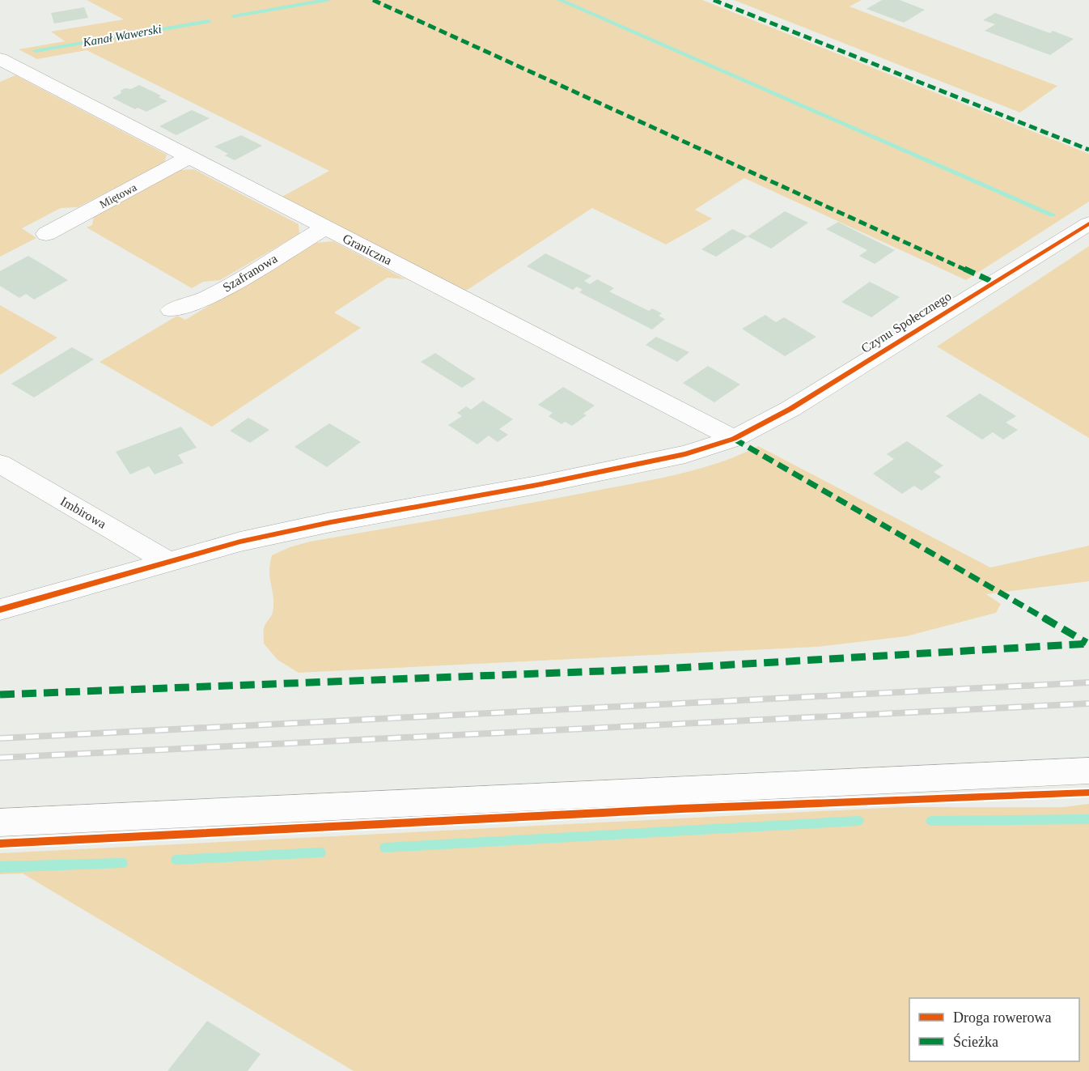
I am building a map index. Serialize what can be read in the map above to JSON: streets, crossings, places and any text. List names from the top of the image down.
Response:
{
  "streets": {
    "street": [
      "Miętowa",
      "Graniczna",
      "Szafranowa",
      "Czynu Społecznego",
      "Imbirowa"
    ]
  },
  "crossings": [
    ["Miętowa", "Graniczna"],
    ["Graniczna", "Szafranowa"],
    ["Graniczna", "Czynu Społecznego"],
    ["Czynu Społecznego", "Imbirowa"]
  ],
  "water": ["Kanał Wawerski"],
  "legend": ["Droga rowerowa", "Ścieżka"]
}
